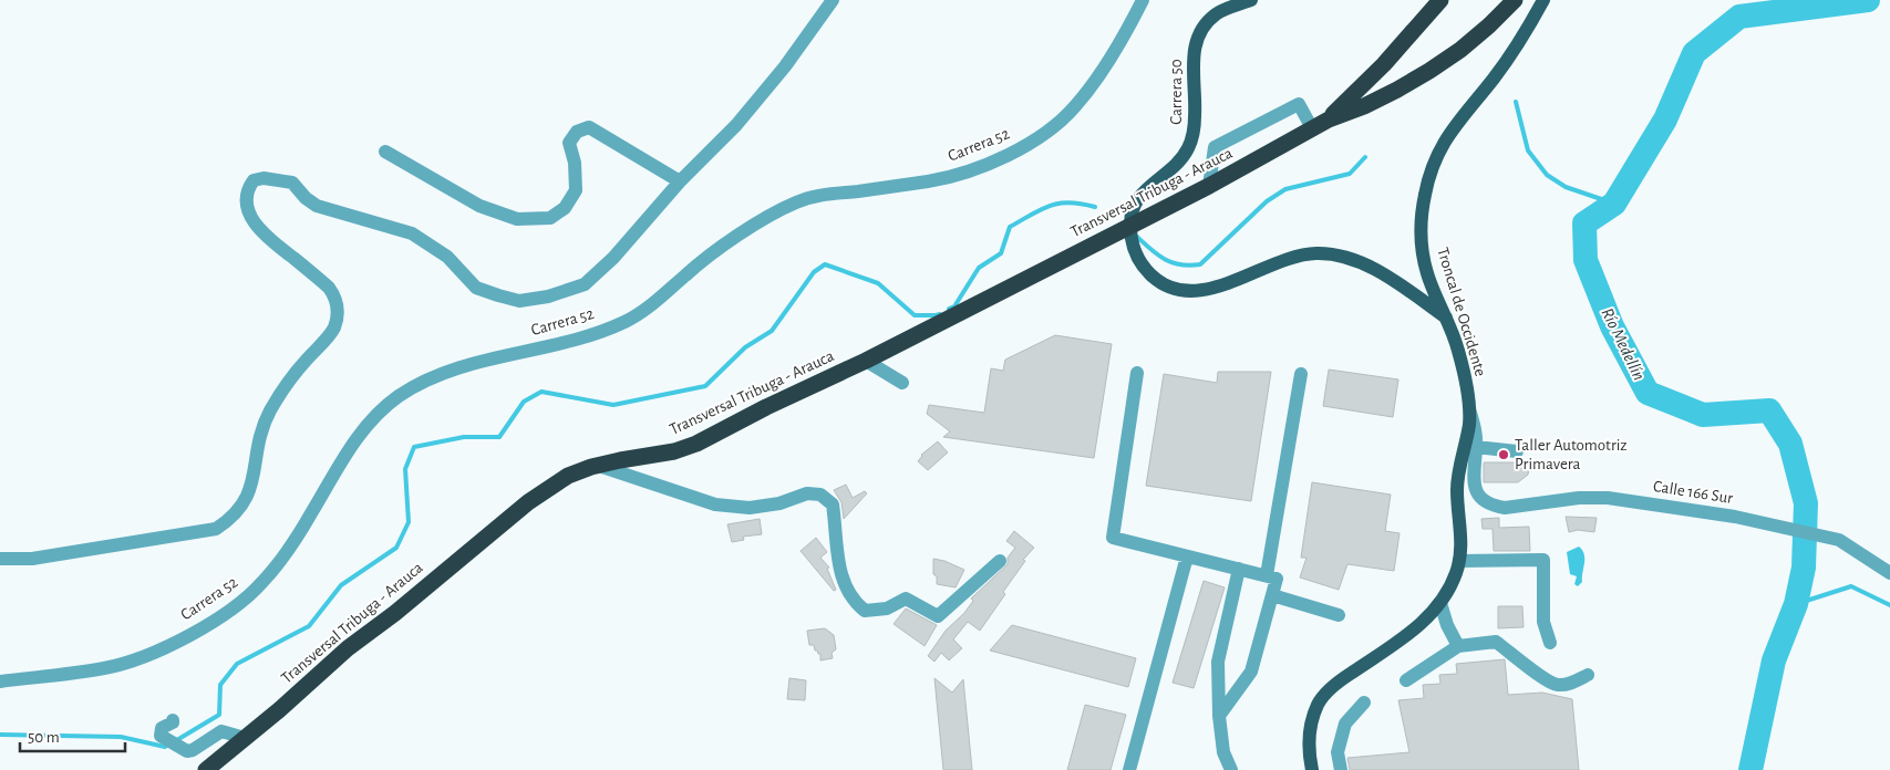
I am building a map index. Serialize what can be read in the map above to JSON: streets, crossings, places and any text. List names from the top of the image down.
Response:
{
  "streets": {
    "highway": ["Transversal Tribuga - Arauca"],
    "main road": ["Carrera 50", "Troncal de Occidente"],
    "street": ["Carrera 52", "Calle 166 Sur"]
  },
  "crossings": [
    ["Carrera 50", "Transversal Tribuga - Arauca"],
    ["Troncal de Occidente", "Calle 166 Sur"]
  ],
  "water": ["Río Medellín"],
  "places": ["Taller Automotriz Primavera"],
  "scale_bar": "50 m"
}
